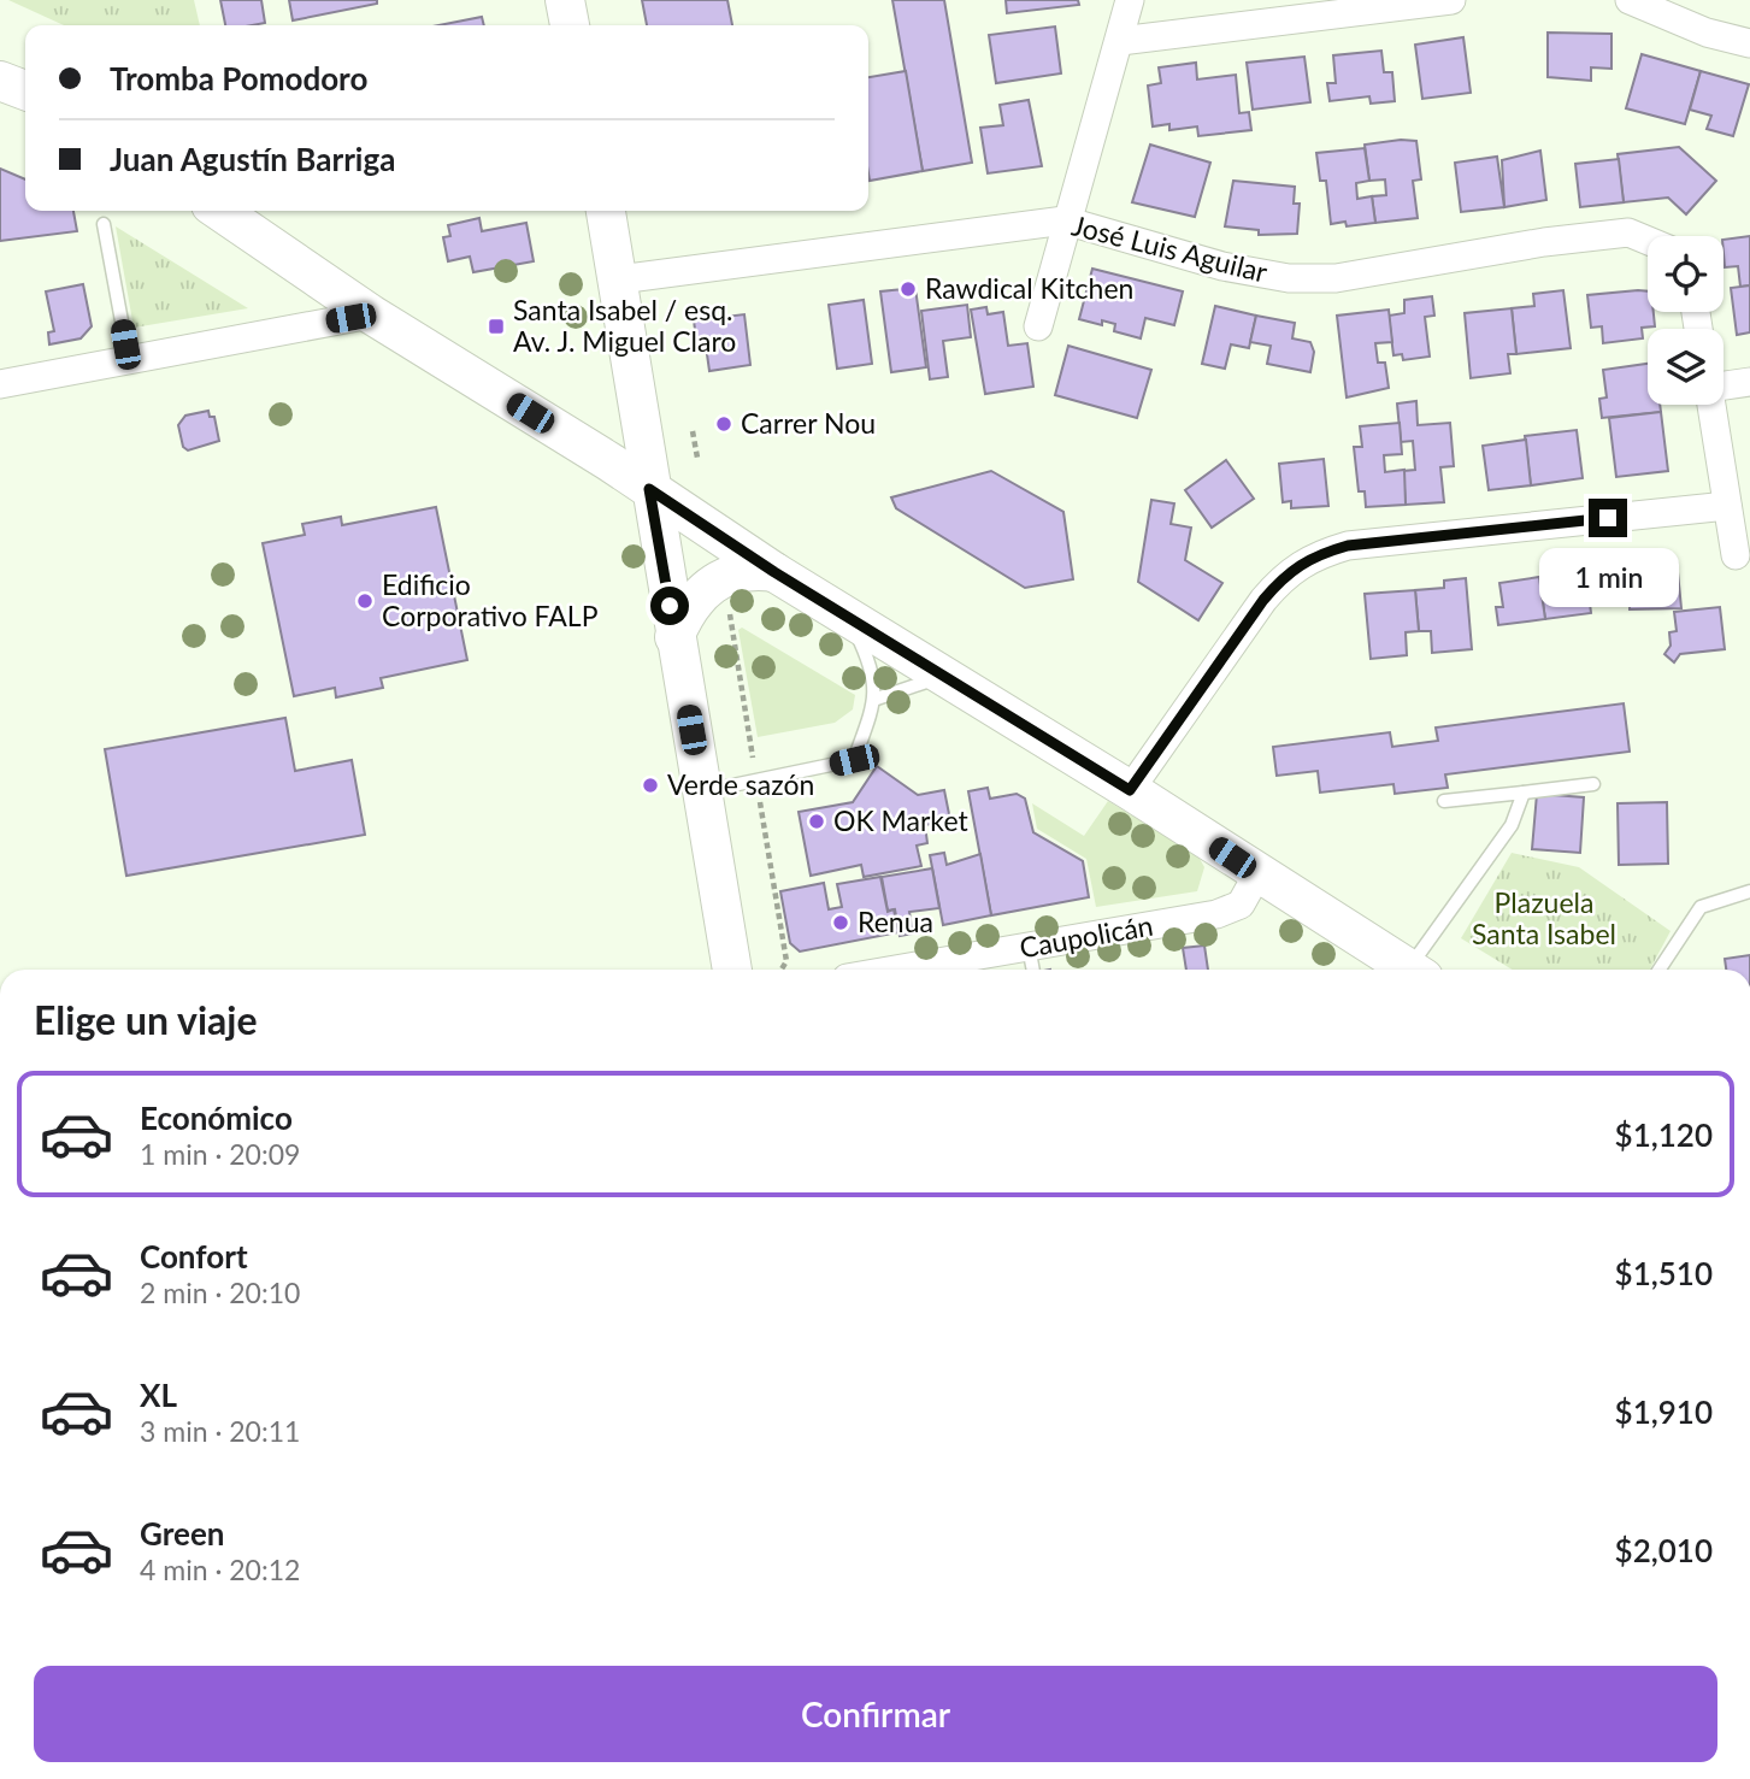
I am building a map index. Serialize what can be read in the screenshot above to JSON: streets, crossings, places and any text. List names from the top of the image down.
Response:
{
  "streets": {
    "street": ["José Luis Aguilar", "Caupolicán"]
  },
  "parks": ["Plazuela Santa Isabel"],
  "places": {
    "other": [
      "Rawdical Kitchen",
      "Carrer Nou",
      "Edificio Corporativo FALP",
      "Verde sazón",
      "OK Market",
      "Renua"
    ],
    "transit": ["Santa Isabel / esq. Av. J. Miguel Claro"]
  },
  "page": {
    "banner": ["Tromba Pomodoro", "Juan Agustín Barriga"],
    "bubble": "1 min",
    "heading": "Elige un viaje",
    "list": [
      {
        "name": "Económico",
        "note": "1 min · 20:09",
        "value": "$1,120"
      },
      {
        "name": "Confort",
        "note": "2 min · 20:10",
        "value": "$1,510"
      },
      {
        "name": "XL",
        "note": "3 min · 20:11",
        "value": "$1,910"
      },
      {
        "name": "Green",
        "note": "4 min · 20:12",
        "value": "$2,010"
      }
    ],
    "buttons": "Confirmar"
  }
}
